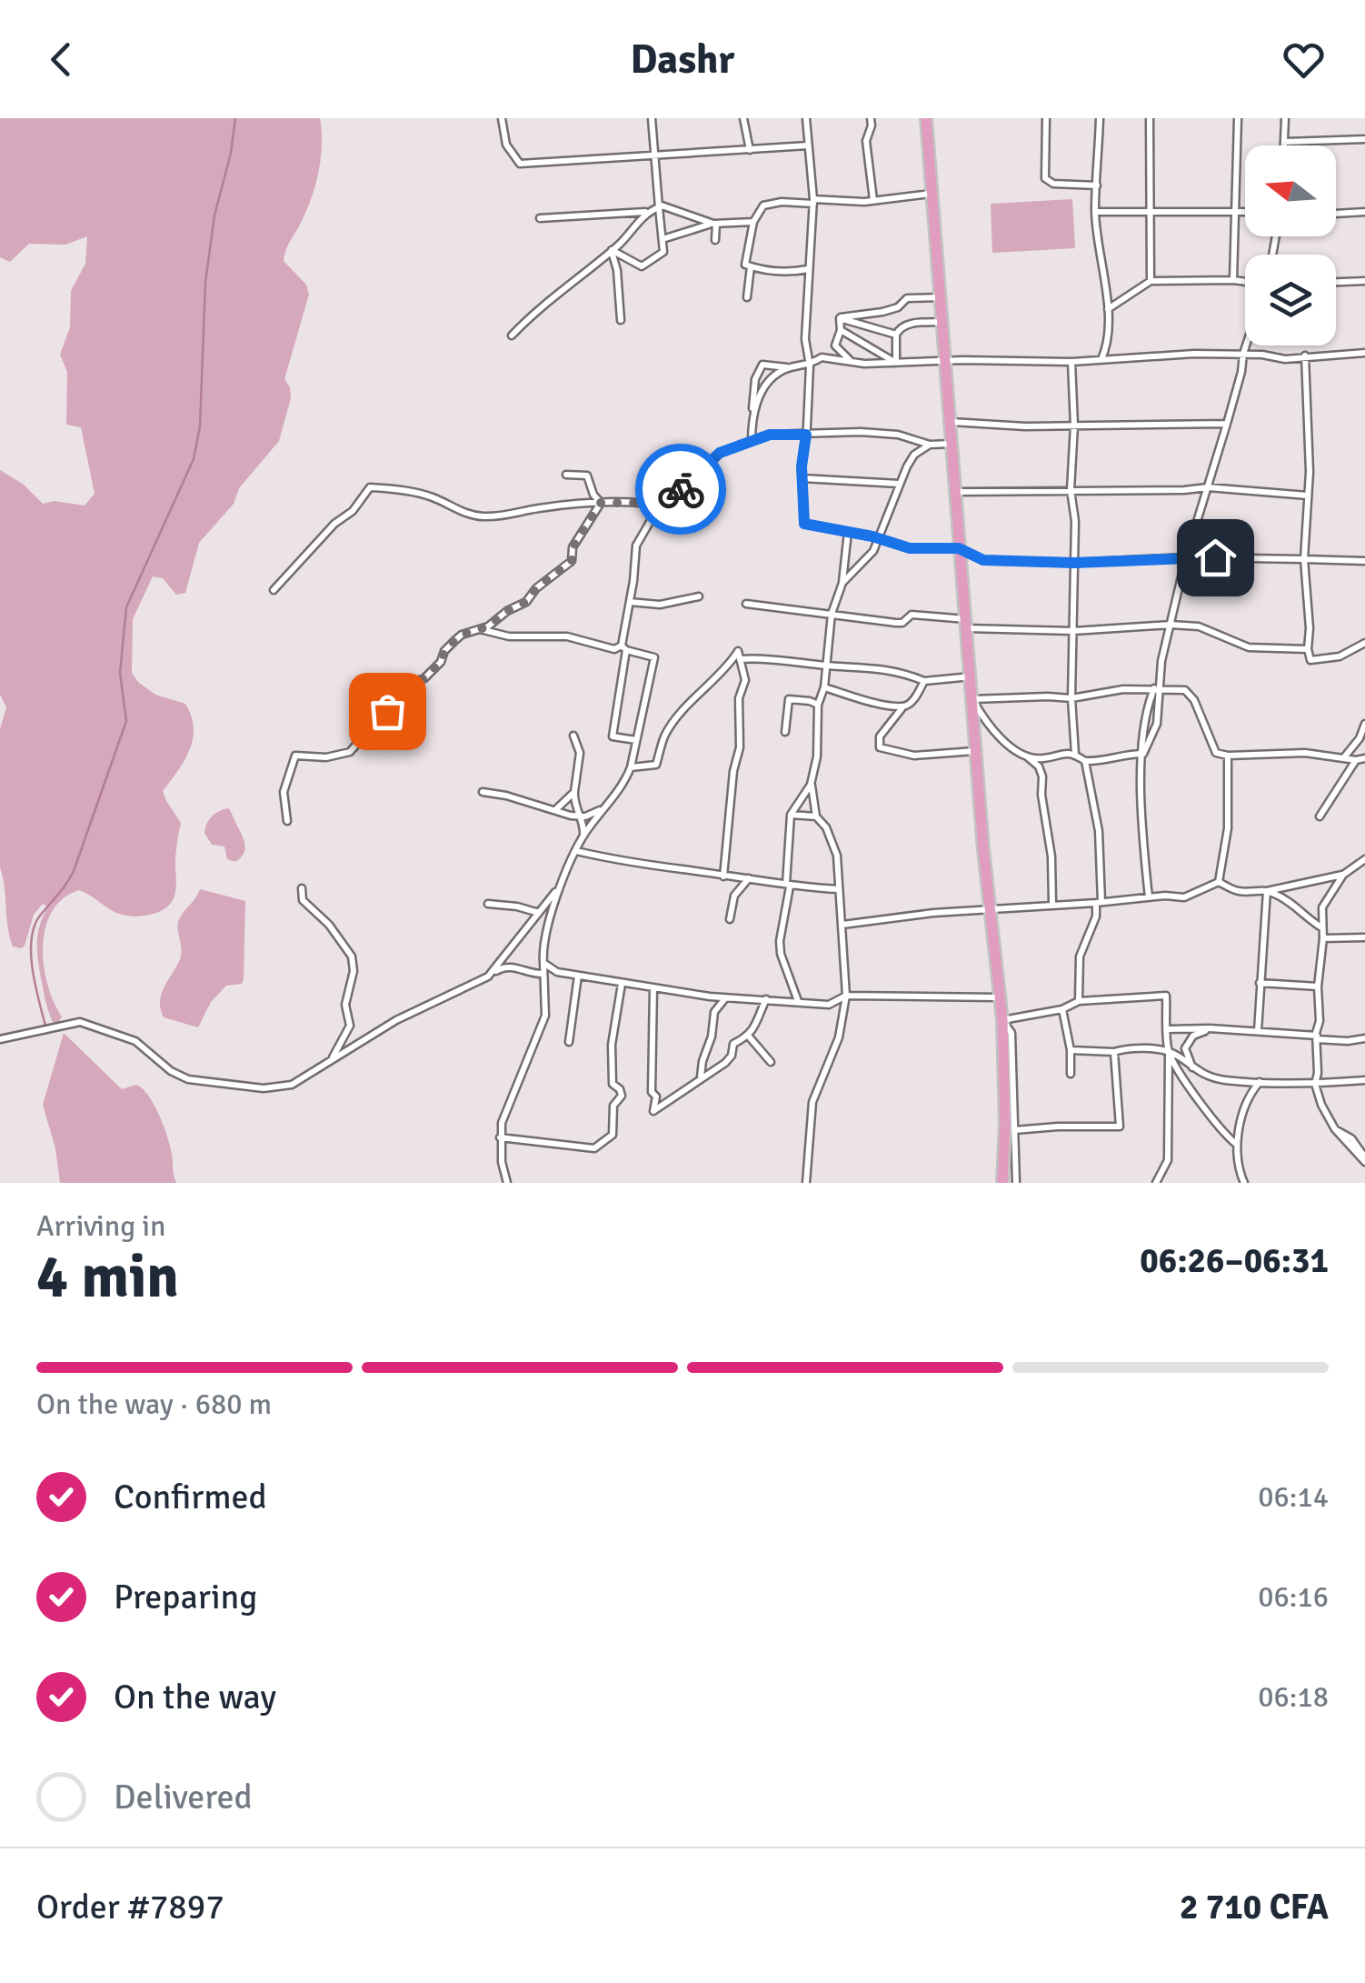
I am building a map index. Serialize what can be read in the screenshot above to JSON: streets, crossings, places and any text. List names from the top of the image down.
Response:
{
  "north": "left",
  "page": {
    "header": "Dashr",
    "heading": ["4 min", "Arriving in", "06:26–06:31"],
    "panel": ["Order #7897", "2 710 CFA"],
    "bar": "On the way · 680 m",
    "list": [
      ["Confirmed", "06:14"],
      ["Preparing", "06:16"],
      ["On the way", "06:18"],
      "Delivered"
    ]
  }
}
